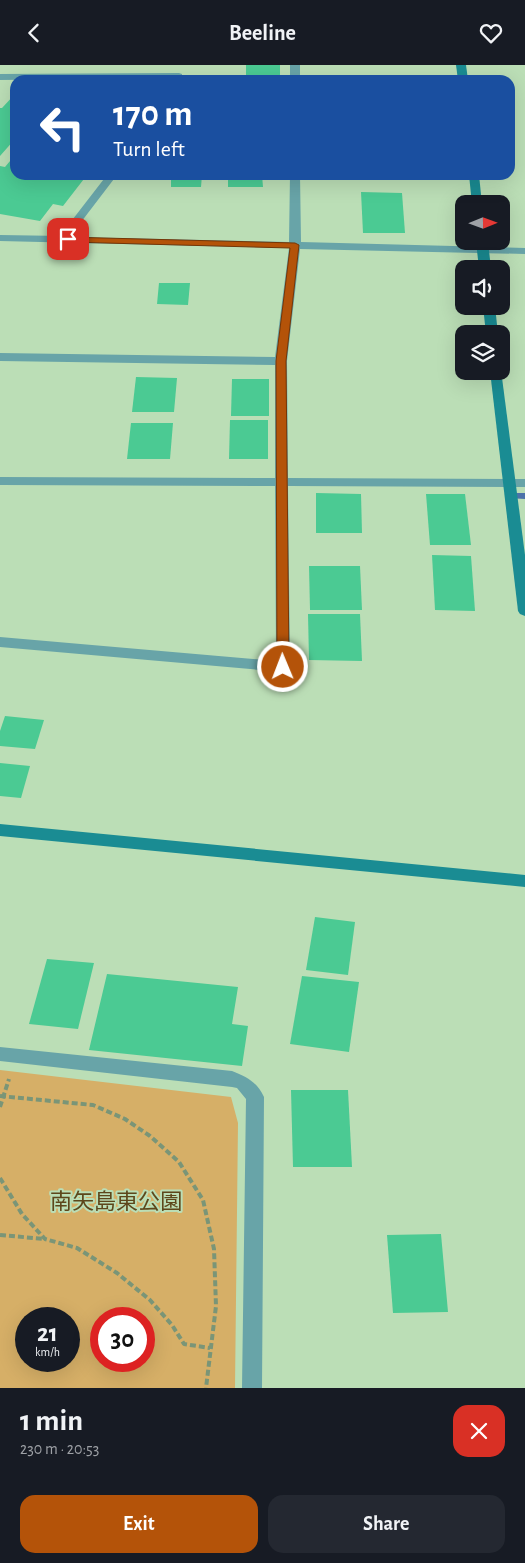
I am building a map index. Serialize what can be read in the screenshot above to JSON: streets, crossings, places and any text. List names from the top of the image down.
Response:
{
  "parks": ["南矢島東公園"],
  "north": "right",
  "page": {
    "header": "Beeline",
    "turn": ["170 m", "Turn left"],
    "speed": "21 km/h",
    "limit": "30",
    "heading": ["1 min", "230 m · 20:53"],
    "buttons": ["Exit", "Share"]
  }
}
